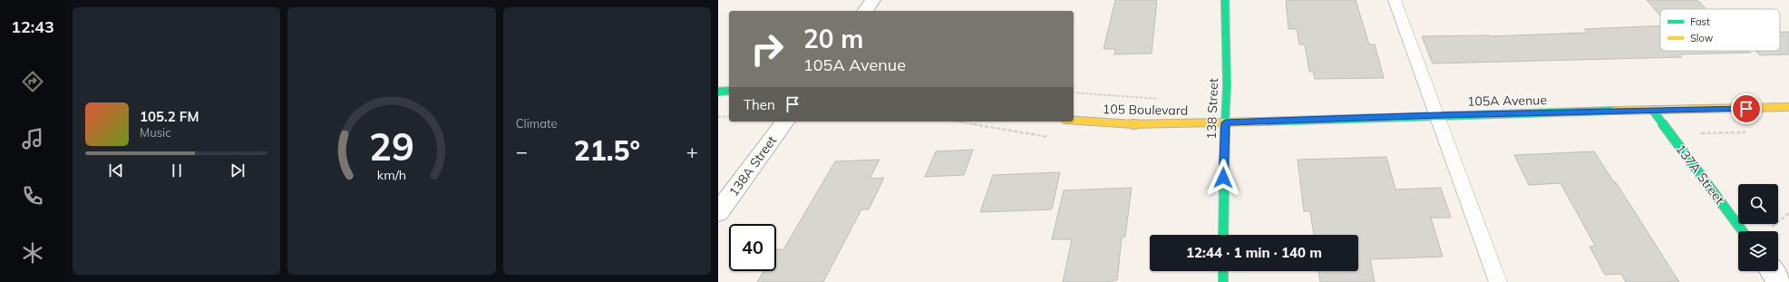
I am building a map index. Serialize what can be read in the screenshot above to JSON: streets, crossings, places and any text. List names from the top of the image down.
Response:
{
  "streets": {
    "street": [
      "105A Avenue",
      "138 Street",
      "105 Boulevard",
      "138A Street",
      "137A Street"
    ]
  },
  "crossings": [
    ["105A Avenue", "138 Street"],
    ["105A Avenue", "105 Boulevard"],
    ["105A Avenue", "137A Street"],
    ["138 Street", "105 Boulevard"]
  ],
  "legend": ["Fast", "Slow"],
  "page": {
    "tabs": "12:43",
    "tile": "Climate",
    "turn": ["20 m", "105A Avenue"],
    "then": "Then",
    "song": ["105.2 FM", "Music"],
    "heat": ["−", "21.5°", "+"],
    "limit": "40",
    "trip": "12:44 · 1 min · 140 m",
    "gauge": ["29", "km/h"]
  }
}
